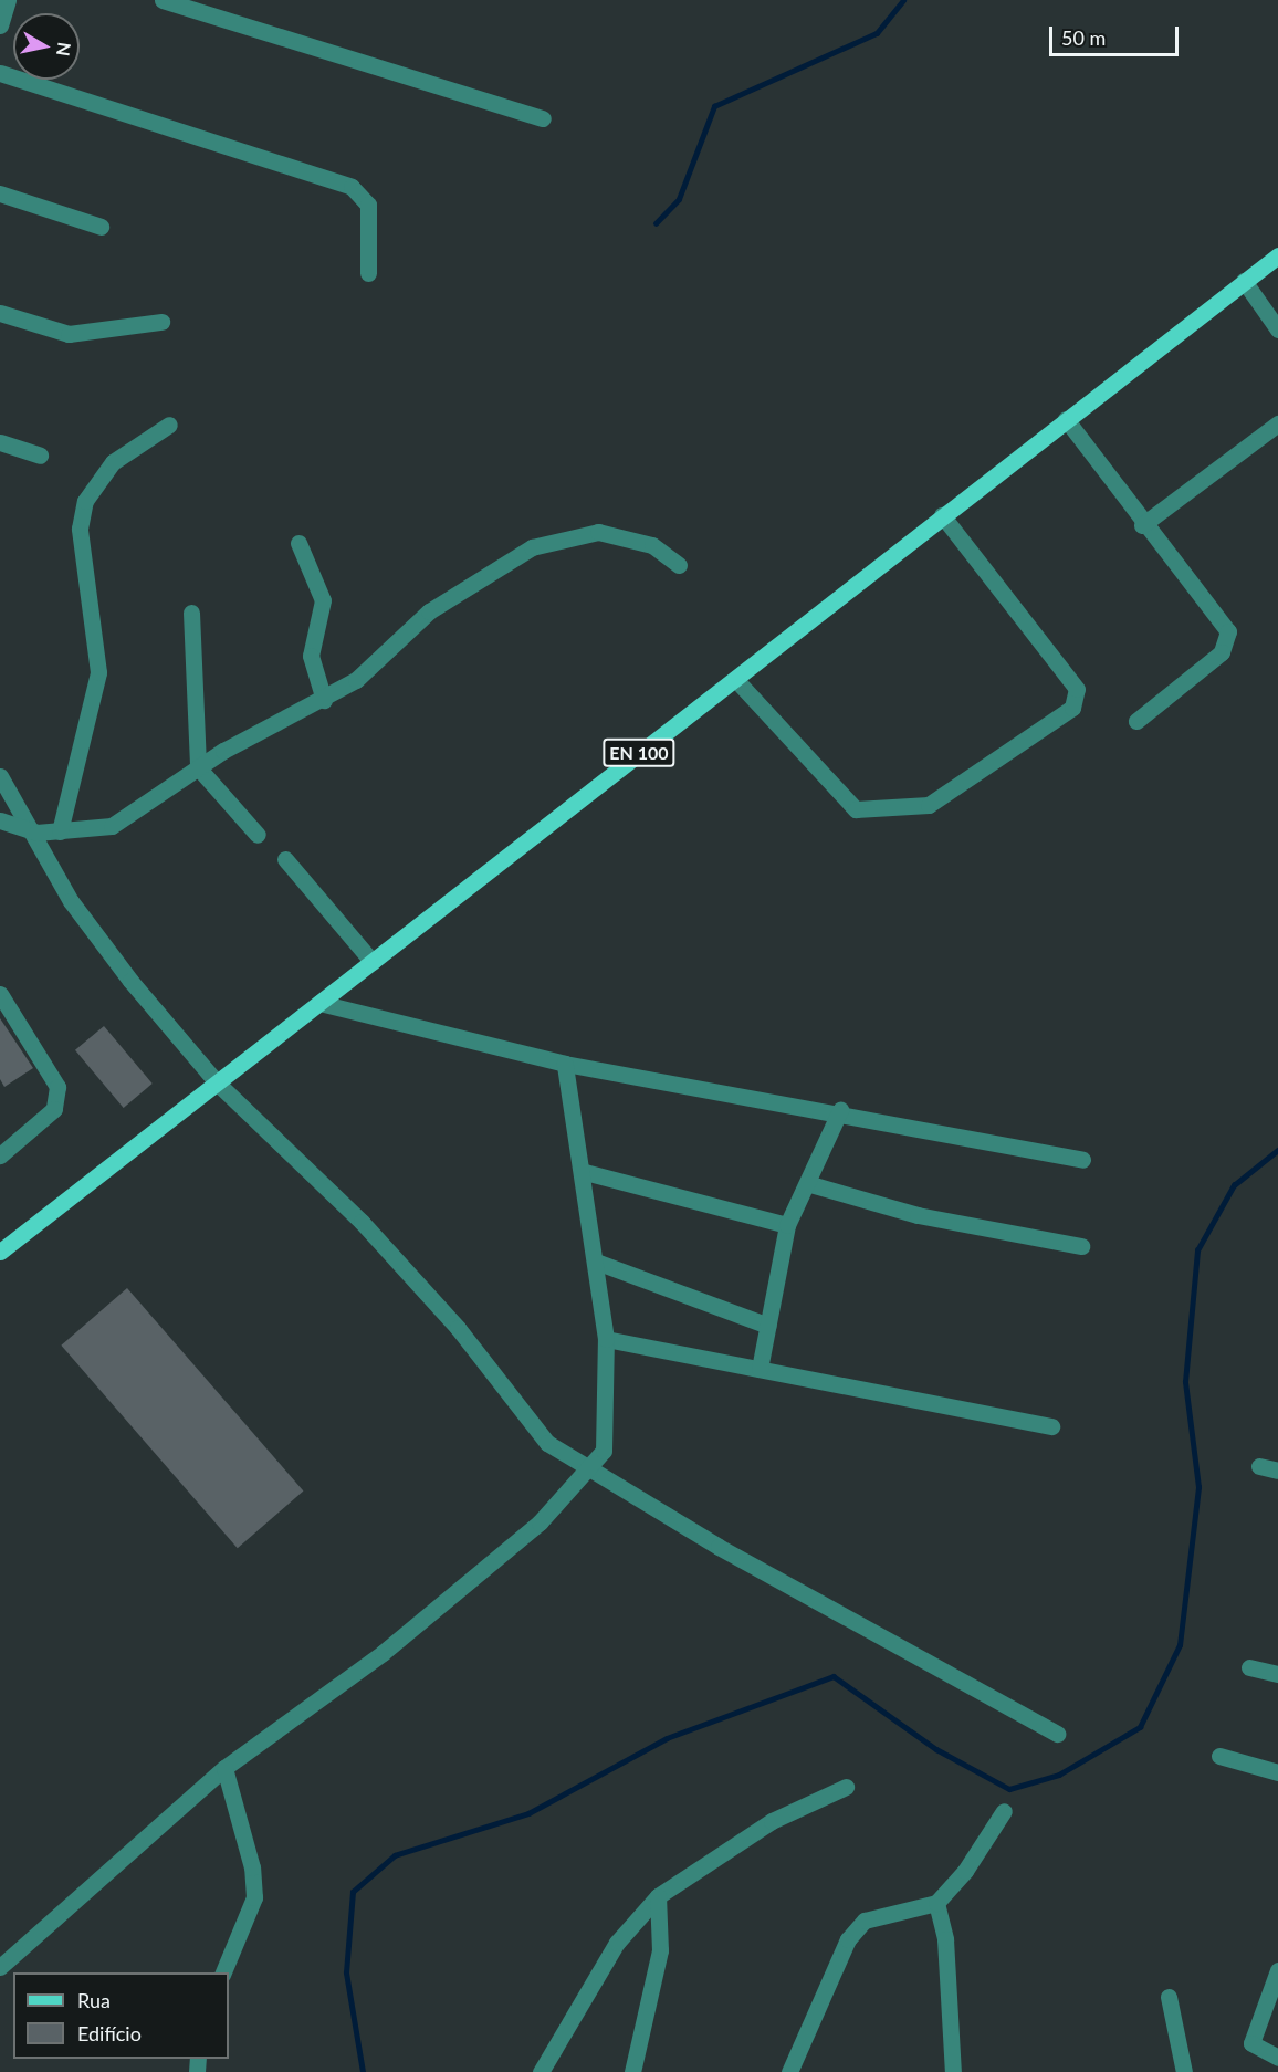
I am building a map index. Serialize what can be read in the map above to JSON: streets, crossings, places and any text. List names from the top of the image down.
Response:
{
  "streets": {
    "main road": ["EN 100"]
  },
  "legend": ["Rua", "Edifício"],
  "scale_bar": "50 m",
  "north": "right"
}
